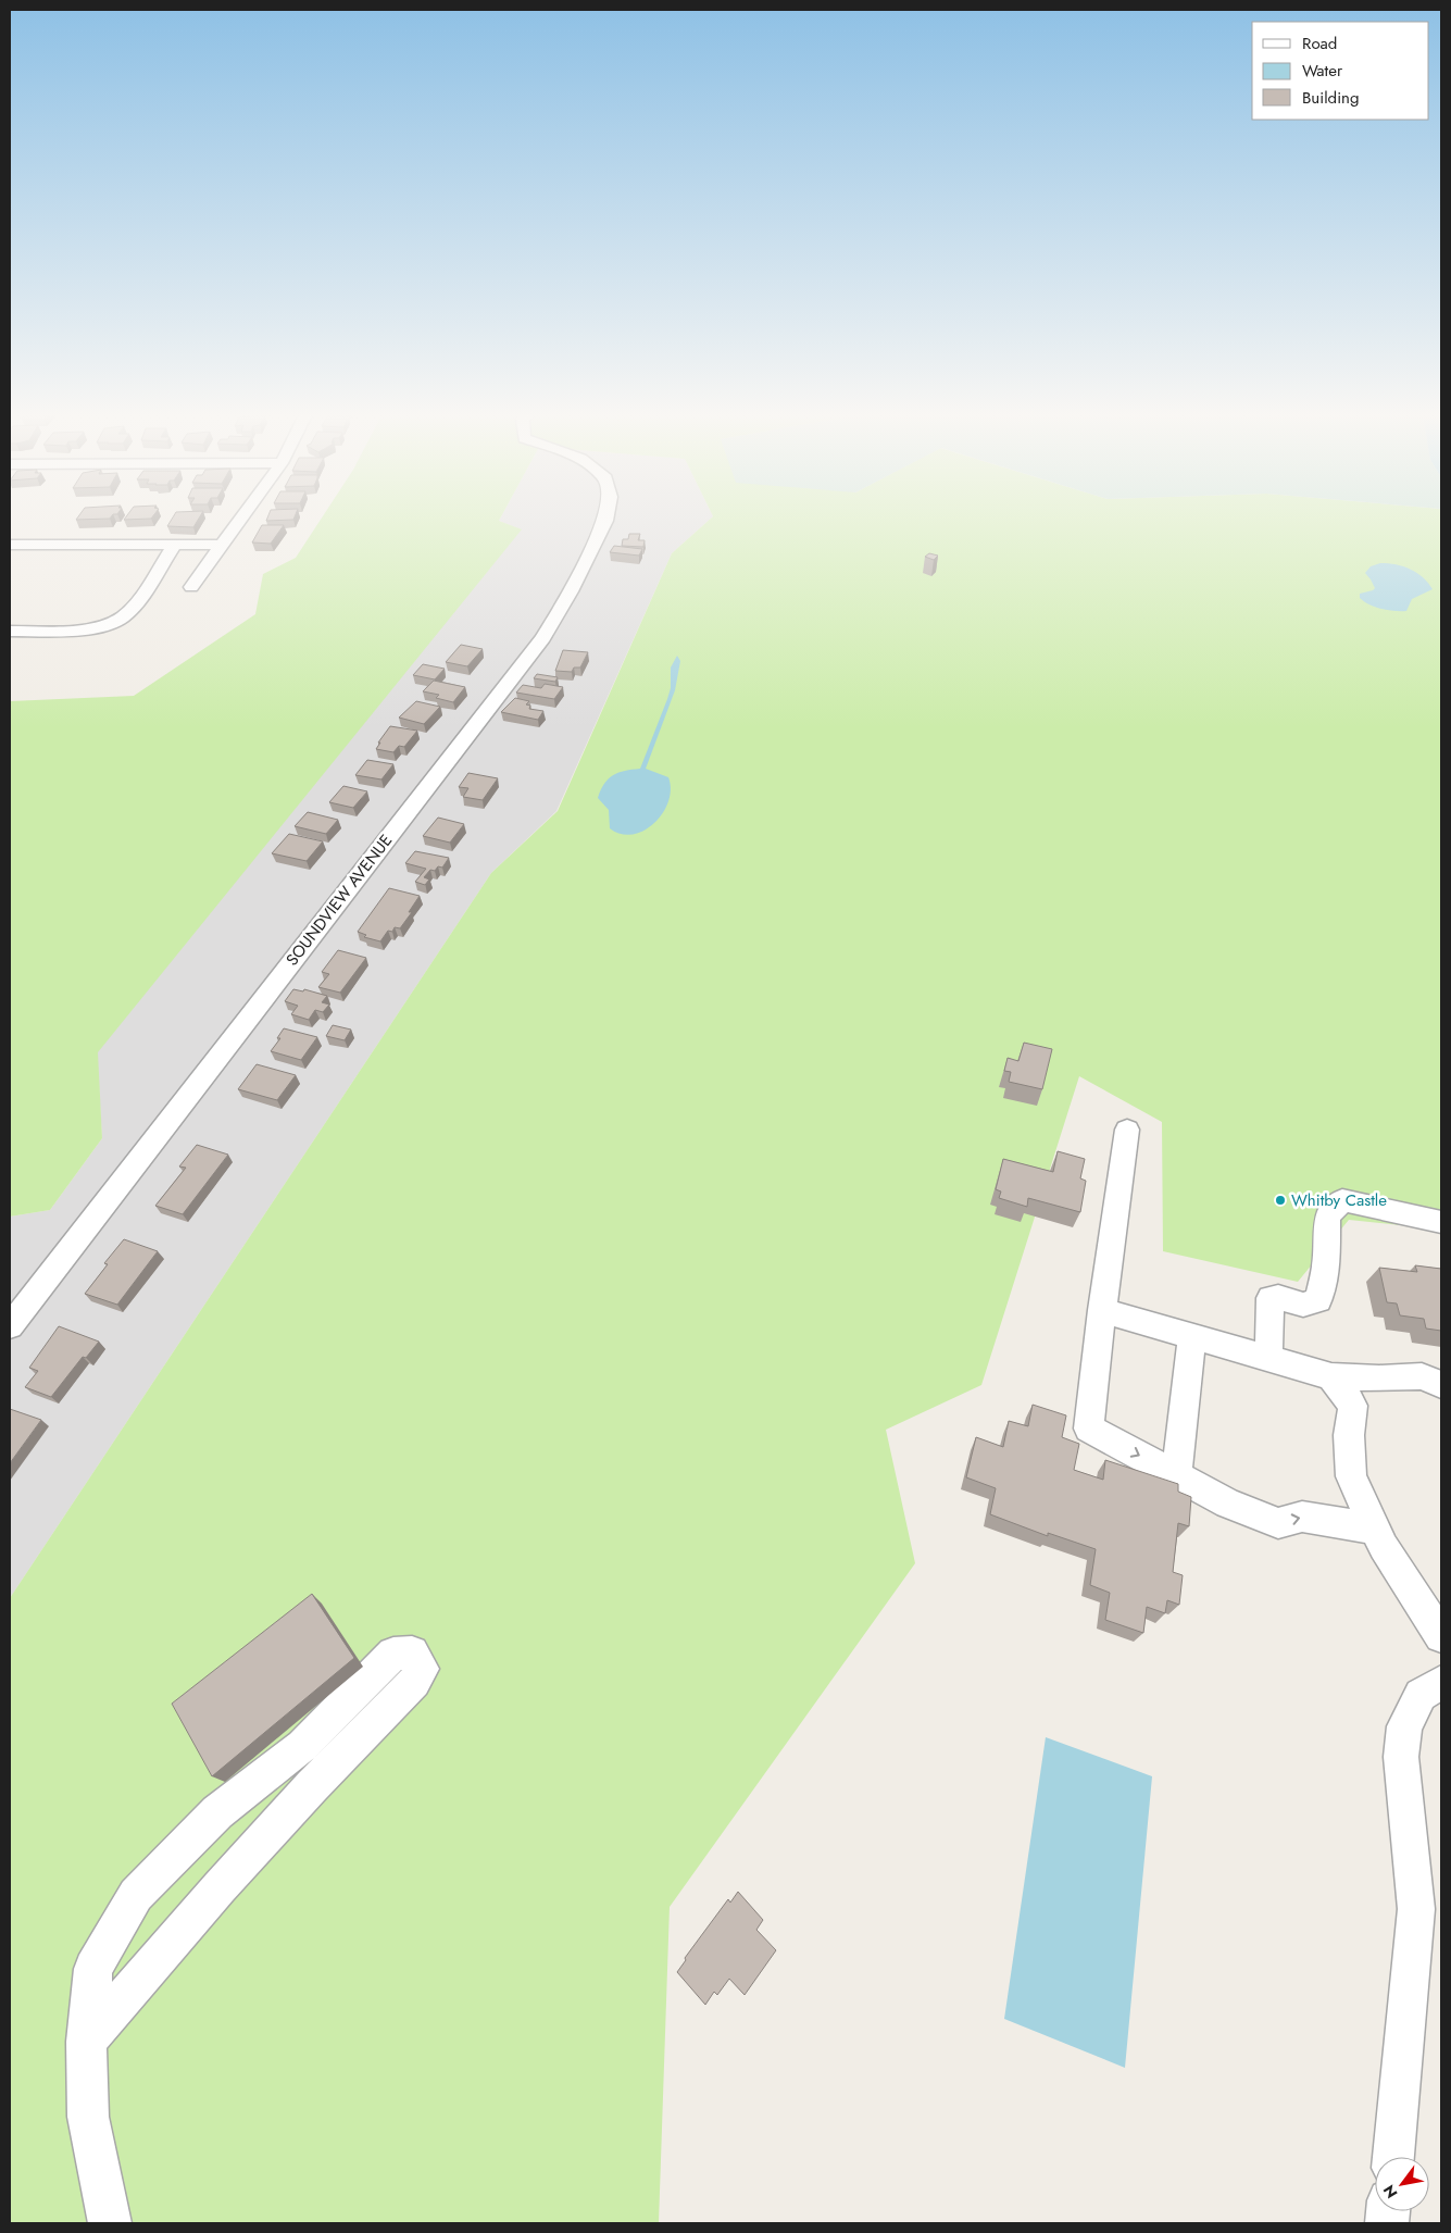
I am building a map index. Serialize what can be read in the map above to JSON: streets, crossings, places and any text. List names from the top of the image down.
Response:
{
  "streets": {
    "street": ["SOUNDVIEW AVENUE"]
  },
  "places": ["Whitby Castle"],
  "legend": ["Road", "Water", "Building"],
  "north": "bottom left"
}
